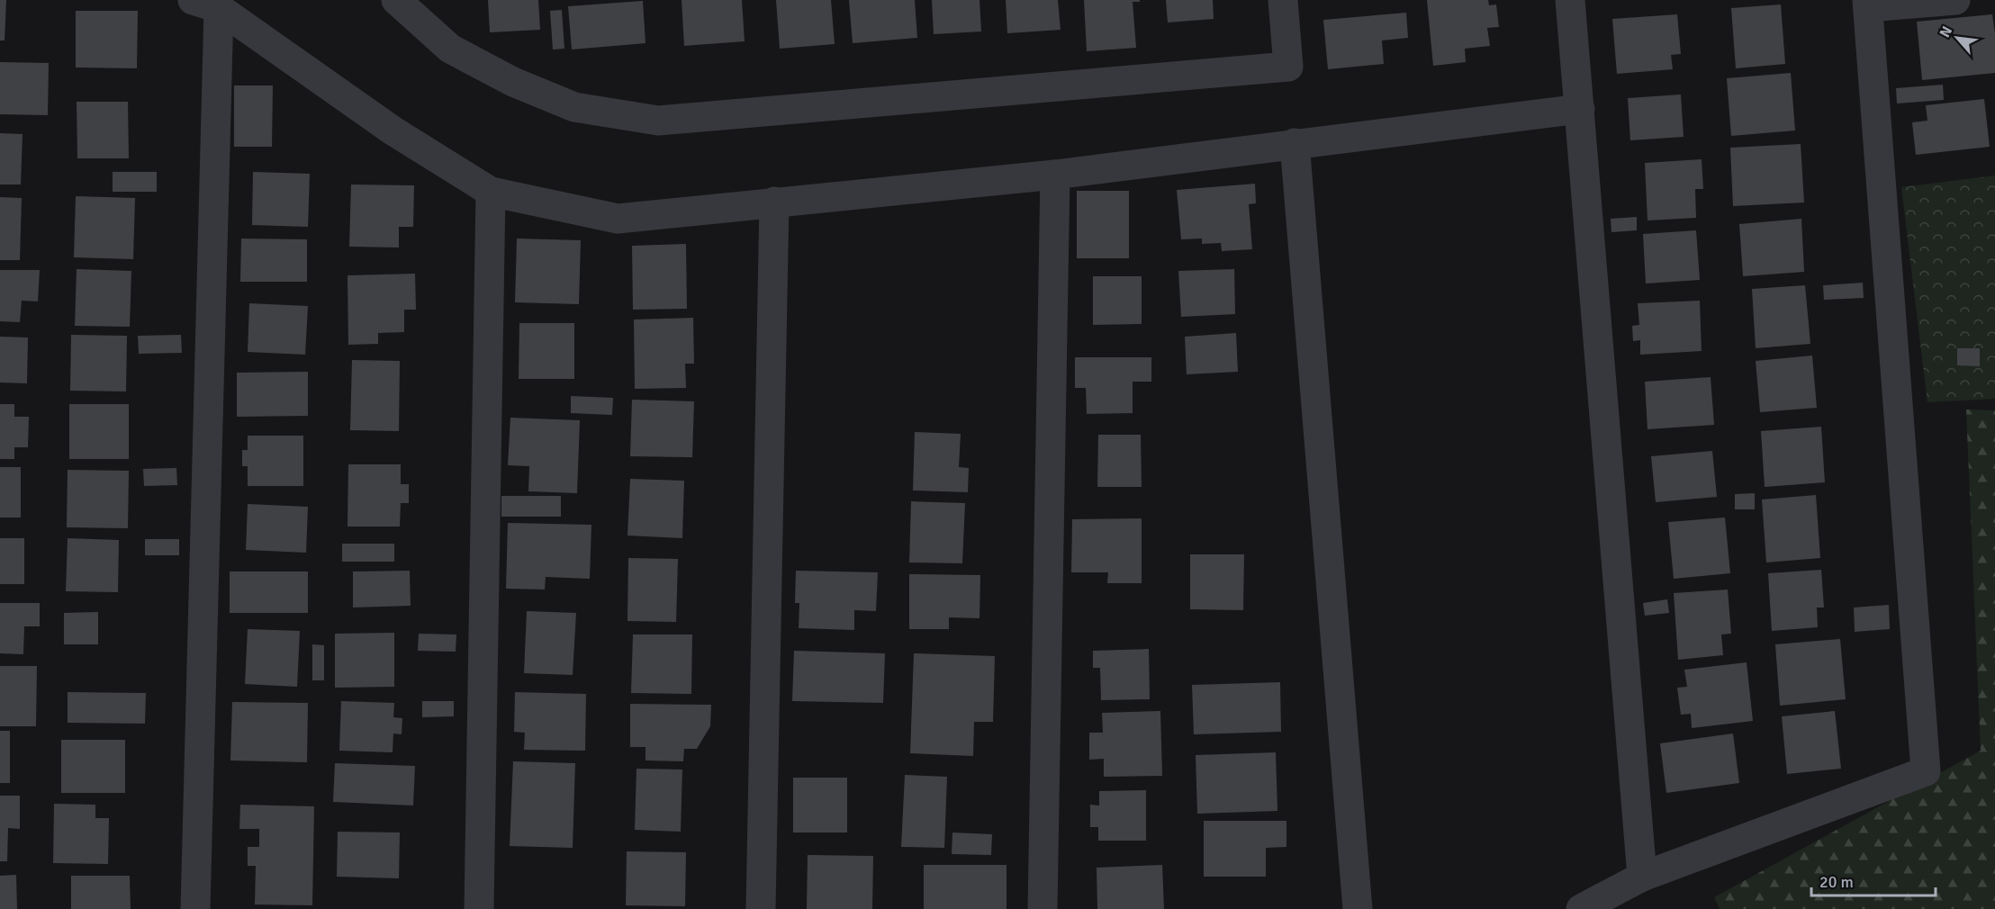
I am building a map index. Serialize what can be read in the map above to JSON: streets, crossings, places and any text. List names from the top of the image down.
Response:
{
  "scale_bar": "20 m",
  "north": "top left"
}
